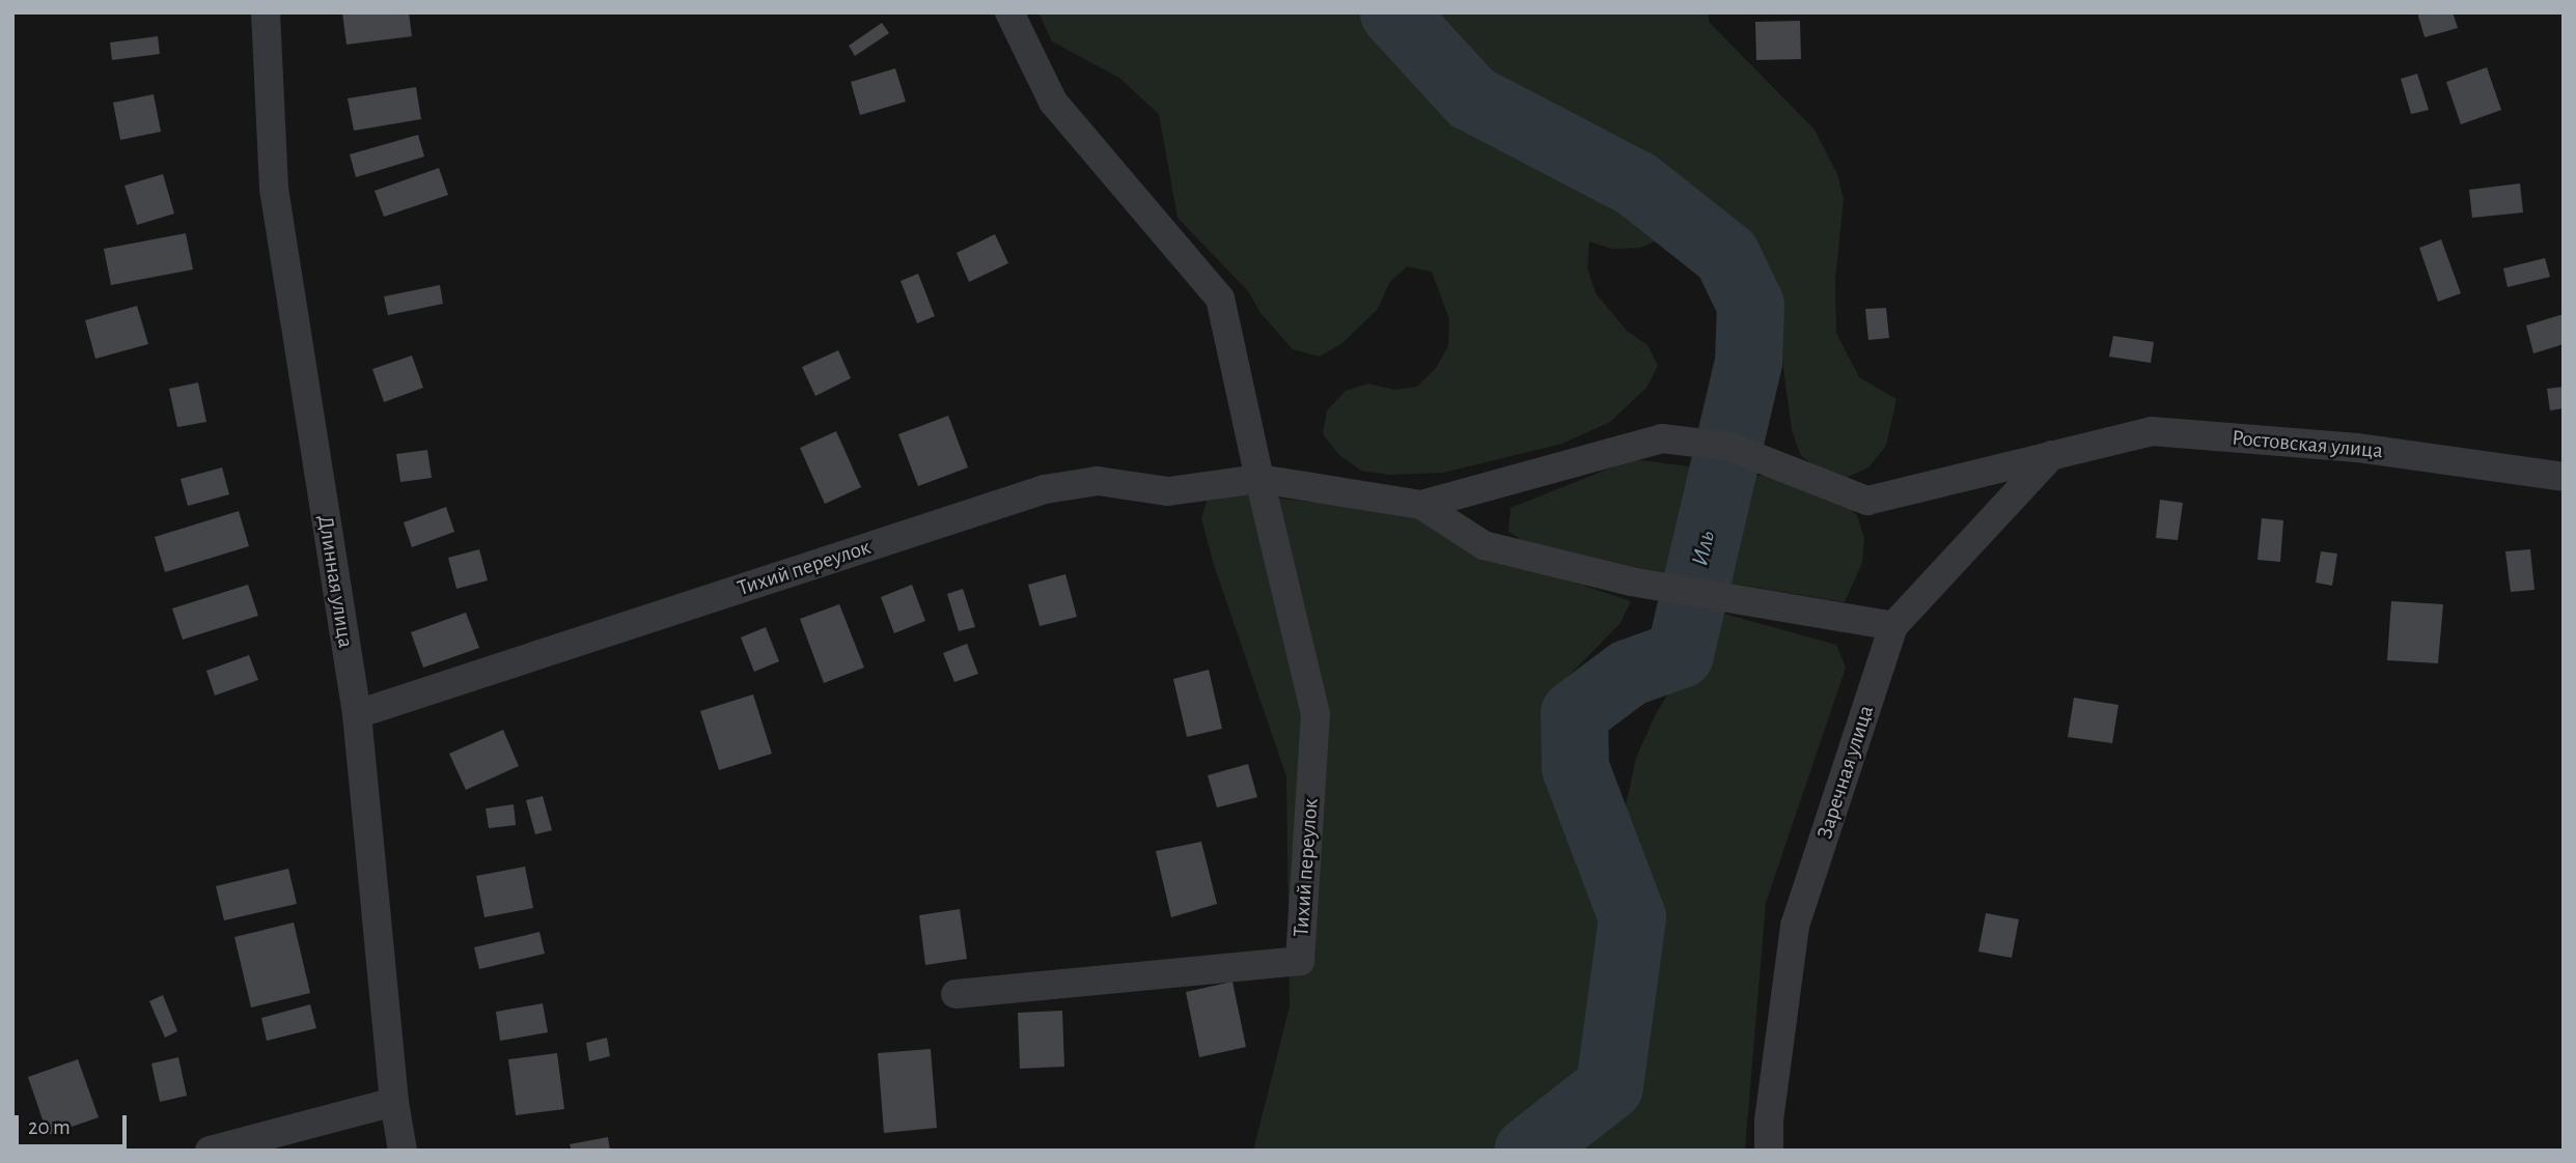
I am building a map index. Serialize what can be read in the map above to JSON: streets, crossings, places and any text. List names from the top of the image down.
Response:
{
  "streets": {
    "street": [
      "Ростовская улица",
      "Тихий переулок",
      "Длинная улица",
      "Заречная улица"
    ]
  },
  "crossings": [
    ["Ростовская улица", "Заречная улица"],
    ["Тихий переулок", "Длинная улица"]
  ],
  "water": ["Иль"],
  "scale_bar": "20 m"
}
